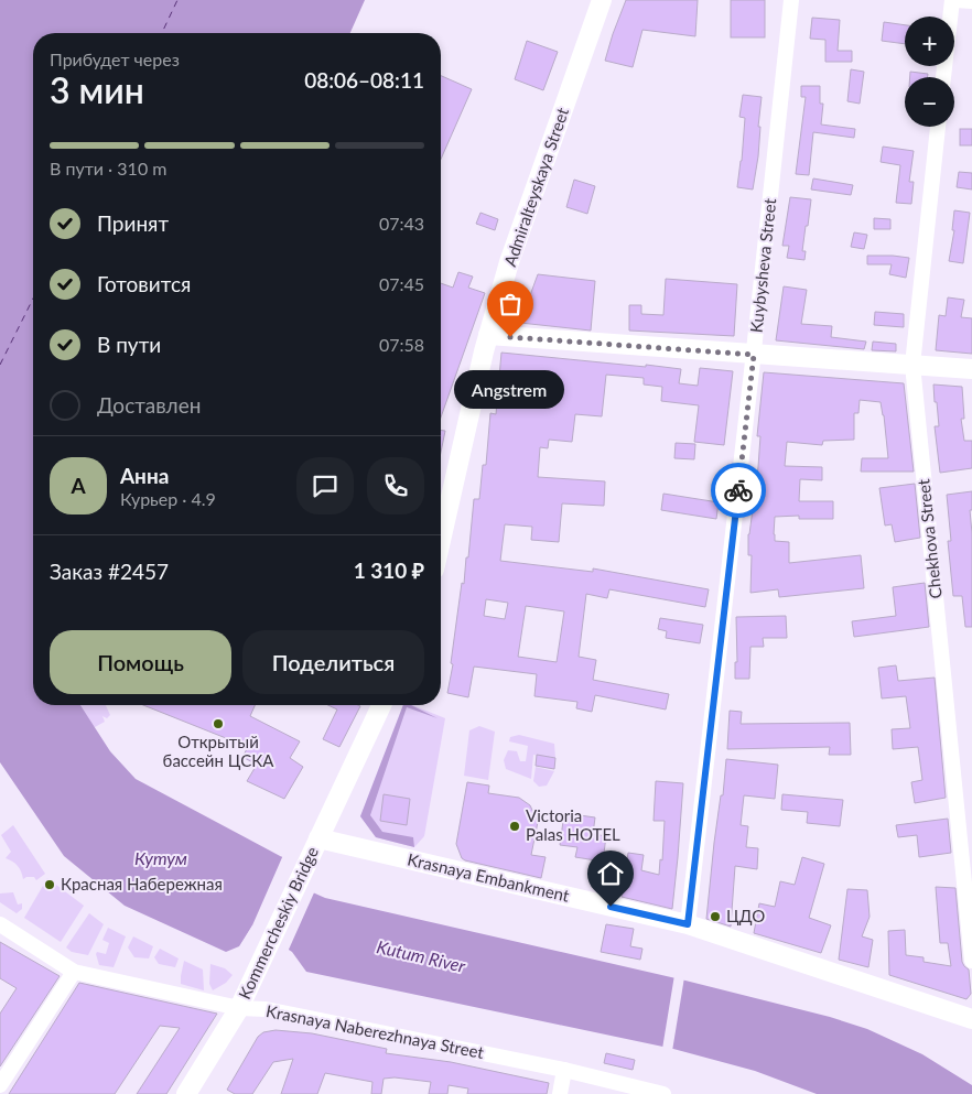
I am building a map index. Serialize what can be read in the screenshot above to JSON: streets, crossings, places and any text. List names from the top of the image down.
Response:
{
  "streets": {
    "main road": ["Admiralteyskaya Street", "Krasnaya Embankment", "Kommercheskiy Bridge"],
    "street": ["Kuybysheva Street", "Chekhova Street", "Krasnaya Naberezhnaya Street"]
  },
  "crossings": [
    ["Kuybysheva Street", "Krasnaya Embankment"],
    ["Krasnaya Embankment", "Kommercheskiy Bridge"],
    ["Kommercheskiy Bridge", "Krasnaya Naberezhnaya Street"]
  ],
  "water": ["Кутум", "Kutum River"],
  "places": [
    "Angstrem",
    "Открытый бассейн ЦСКА",
    "Victoria Palas HOTEL",
    "Красная Набережная",
    "ЦДО"
  ],
  "page": {
    "map_buttons": ["+", "−"],
    "heading": ["3 мин", "Прибудет через", "08:06–08:11"],
    "panel": [
      "Анна",
      "Курьер · 4.9",
      "Заказ #2457",
      "1 310 ₽"
    ],
    "bar": "В пути · 310 m",
    "list": [
      ["Принят", "07:43"],
      ["Готовится", "07:45"],
      ["В пути", "07:58"],
      "Доставлен"
    ],
    "bubble": "Angstrem",
    "round": "А",
    "buttons": ["Помощь", "Поделиться"]
  }
}
